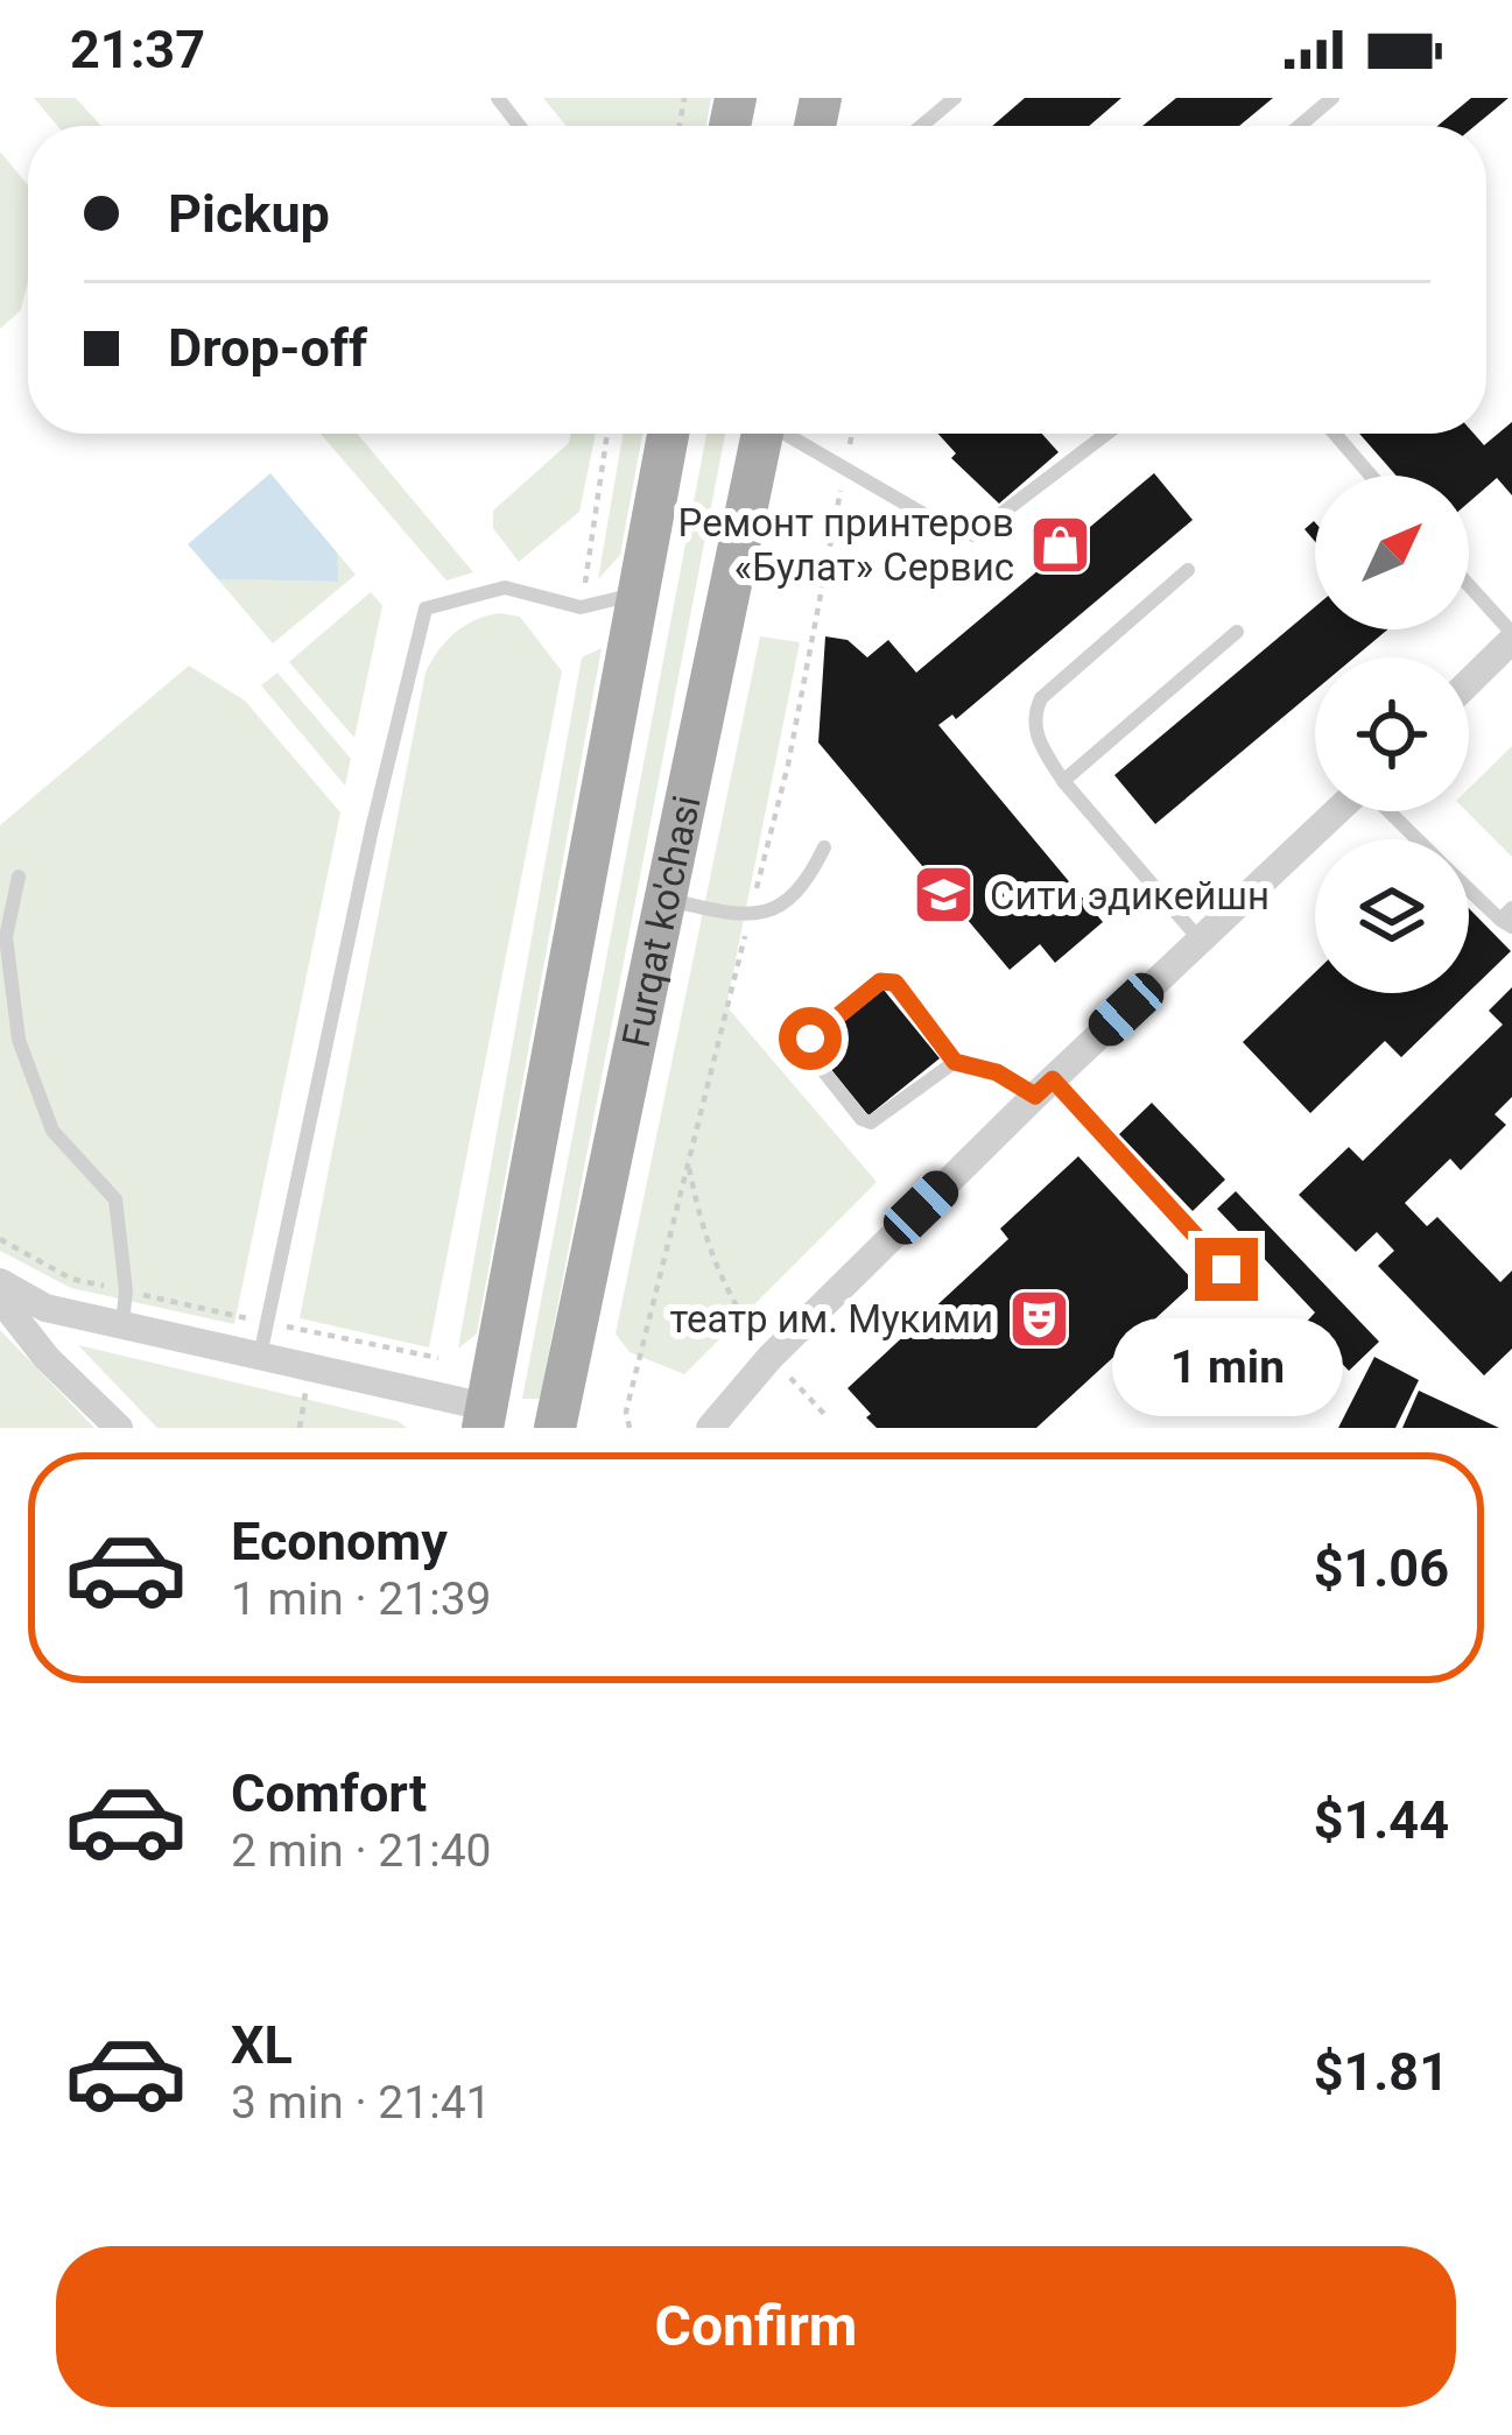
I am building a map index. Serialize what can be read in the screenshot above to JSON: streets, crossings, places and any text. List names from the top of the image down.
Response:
{
  "streets": {
    "main road": ["Furqat ko'chasi"]
  },
  "places": {
    "shop": ["Ремонт принтеров «Булат» Сервис"],
    "school or university": ["Сити эдикейшн"],
    "theatre": ["театр им. Мукими"]
  },
  "north": "top right",
  "page": {
    "status": "21:37",
    "banner": ["Pickup", "Drop-off"],
    "bubble": "1 min",
    "list": [
      {
        "name": "Economy",
        "note": "1 min · 21:39",
        "value": "$1.06"
      },
      {
        "name": "Comfort",
        "note": "2 min · 21:40",
        "value": "$1.44"
      },
      {
        "name": "XL",
        "note": "3 min · 21:41",
        "value": "$1.81"
      }
    ],
    "buttons": "Confirm"
  }
}
